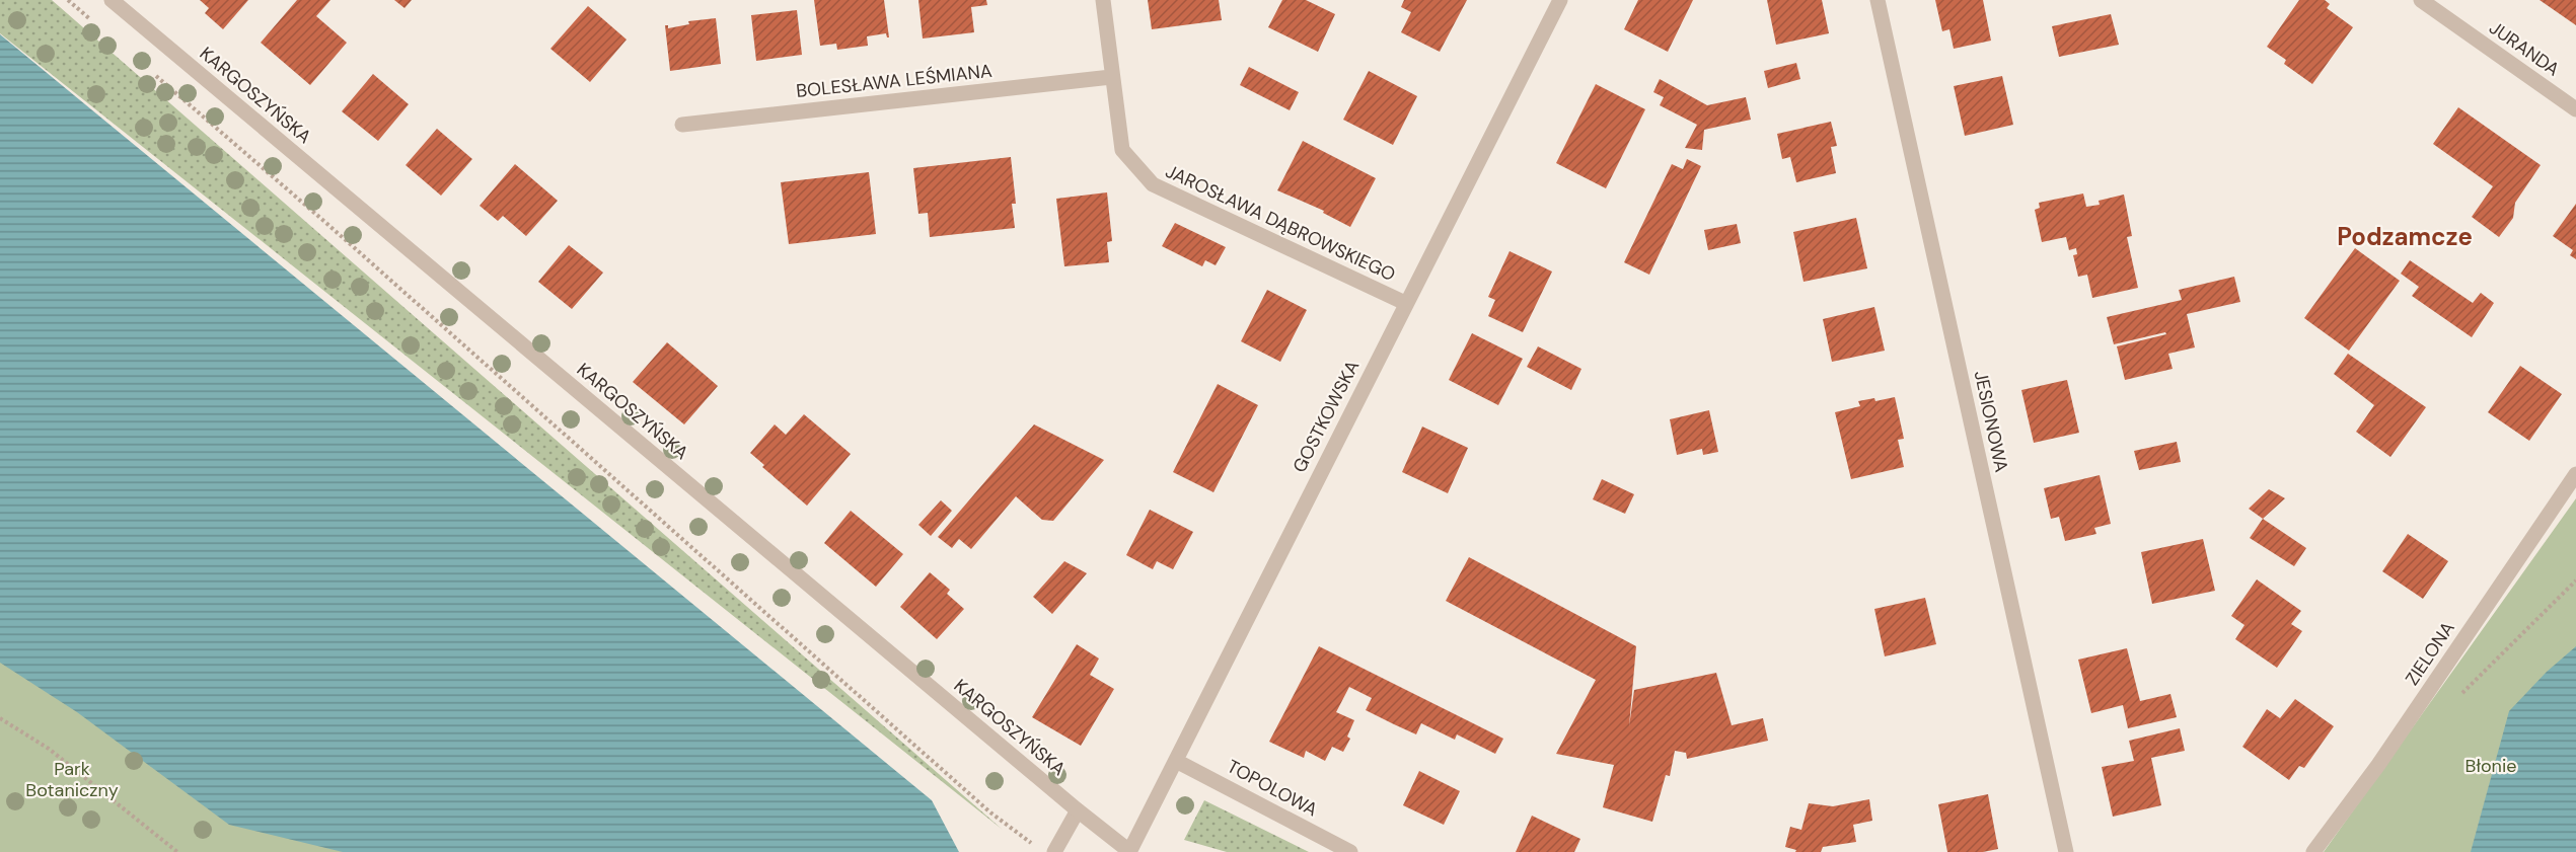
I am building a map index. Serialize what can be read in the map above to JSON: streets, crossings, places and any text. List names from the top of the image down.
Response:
{
  "streets": {
    "street": [
      "JURANDA",
      "BOLESŁAWA LEŚMIANA",
      "KARGOSZYŃSKA",
      "JAROSŁAWA DĄBROWSKIEGO",
      "GOSTKOWSKA",
      "JESIONOWA",
      "ZIELONA",
      "TOPOLOWA"
    ]
  },
  "crossings": [
    ["BOLESŁAWA LEŚMIANA", "JAROSŁAWA DĄBROWSKIEGO"],
    ["KARGOSZYŃSKA", "GOSTKOWSKA"],
    ["JAROSŁAWA DĄBROWSKIEGO", "GOSTKOWSKA"],
    ["GOSTKOWSKA", "TOPOLOWA"]
  ],
  "districts": ["Podzamcze"],
  "parks": ["Błonie", "Park Botaniczny"]
}
